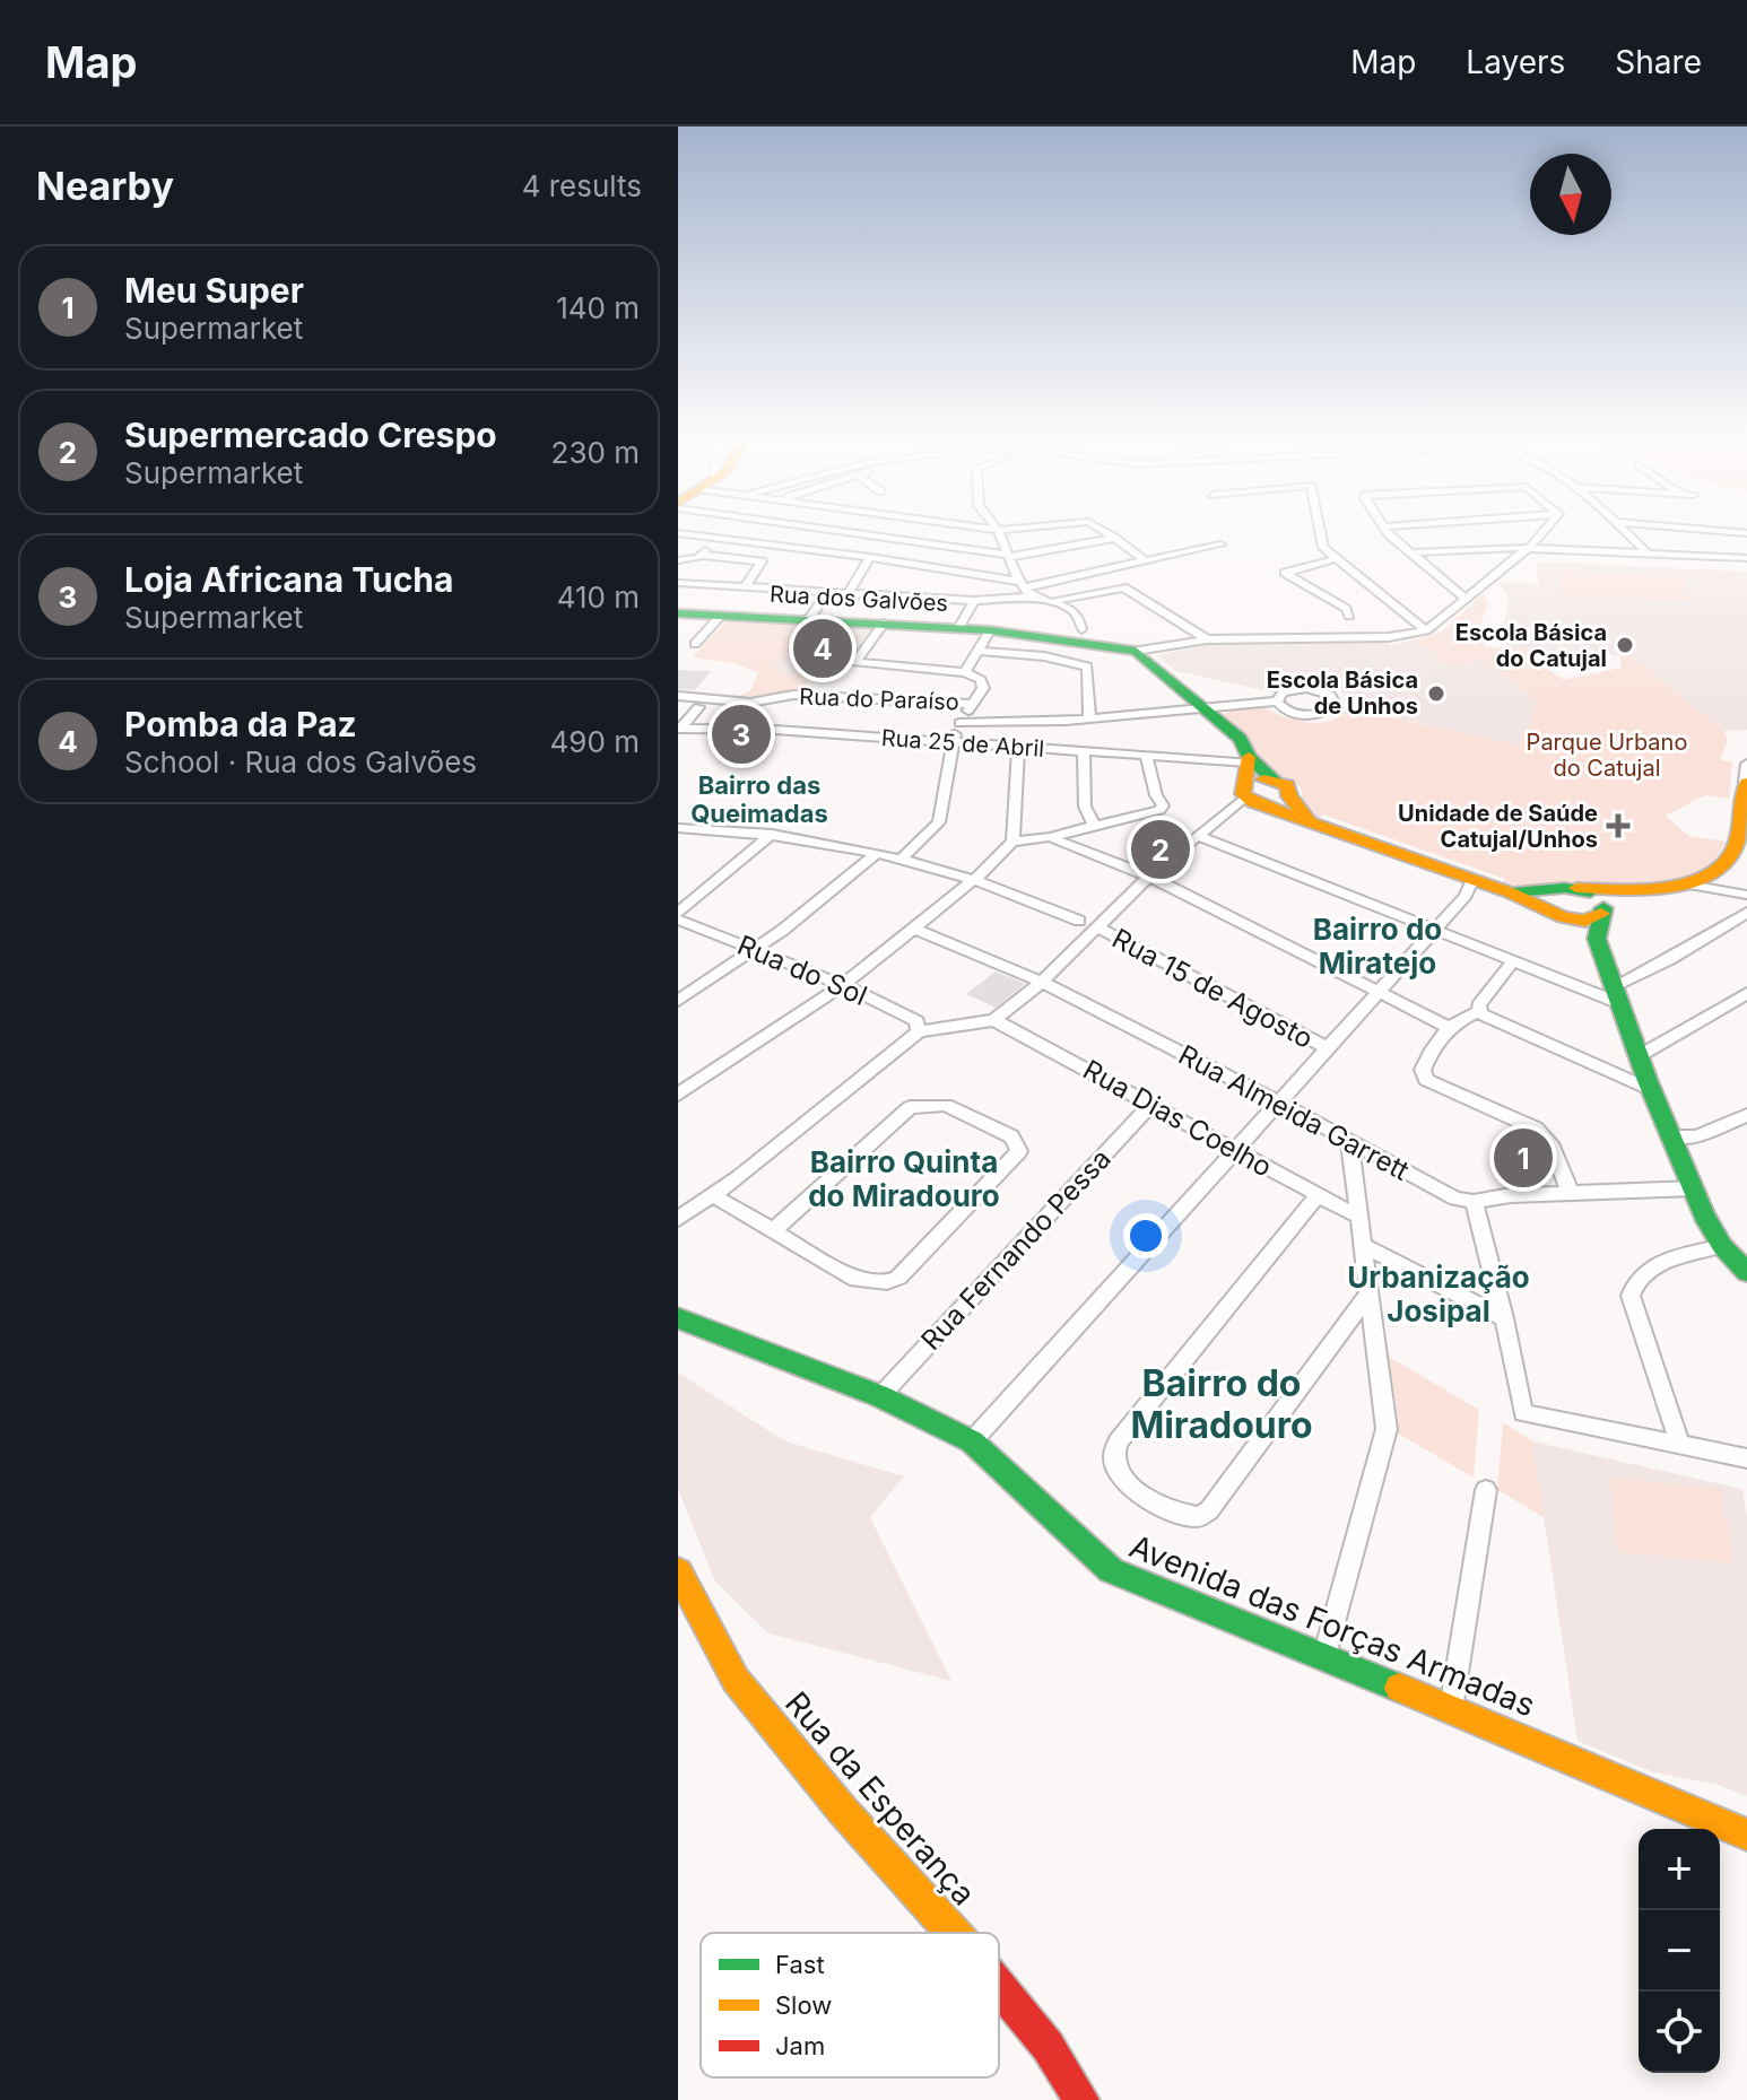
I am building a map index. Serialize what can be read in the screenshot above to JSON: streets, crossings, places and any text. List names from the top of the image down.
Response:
{
  "streets": {
    "street": [
      "Rua dos Galvões",
      "Rua do Paraíso",
      "Rua 25 de Abril",
      "Rua do Sol",
      "Rua 15 de Agosto",
      "Rua Almeida Garrett",
      "Rua Dias Coelho",
      "Rua Fernando Pessa",
      "Avenida das Forças Armadas",
      "Rua da Esperança"
    ]
  },
  "crossings": [
    ["Rua Dias Coelho", "Rua Fernando Pessa"],
    ["Rua Fernando Pessa", "Avenida das Forças Armadas"]
  ],
  "districts": [
    "Bairro das Queimadas",
    "Bairro do Miratejo",
    "Bairro Quinta do Miradouro",
    "Urbanização Josipal",
    "Bairro do Miradouro"
  ],
  "parks": ["Parque Urbano do Catujal"],
  "places": {
    "other": ["Escola Básica do Catujal", "Escola Básica de Unhos"],
    "health": ["Unidade de Saúde Catujal/Unhos"]
  },
  "legend": ["Fast", "Slow", "Jam"],
  "north": "bottom",
  "page": {
    "header": "Map",
    "nav": ["Map", "Layers", "Share"],
    "heading": ["Nearby", "4 results"],
    "list": [
      {
        "mark": "1",
        "name": "Meu Super",
        "note": "Supermarket",
        "value": "140 m"
      },
      {
        "mark": "2",
        "name": "Supermercado Crespo",
        "note": "Supermarket",
        "value": "230 m"
      },
      {
        "mark": "3",
        "name": "Loja Africana Tucha",
        "note": "Supermarket",
        "value": "410 m"
      },
      {
        "mark": "4",
        "name": "Pomba da Paz",
        "note": "School · Rua dos Galvões",
        "value": "490 m"
      }
    ],
    "pins": [
      "4",
      "3",
      "2",
      "1"
    ],
    "map_buttons": ["+", "−"]
  }
}
